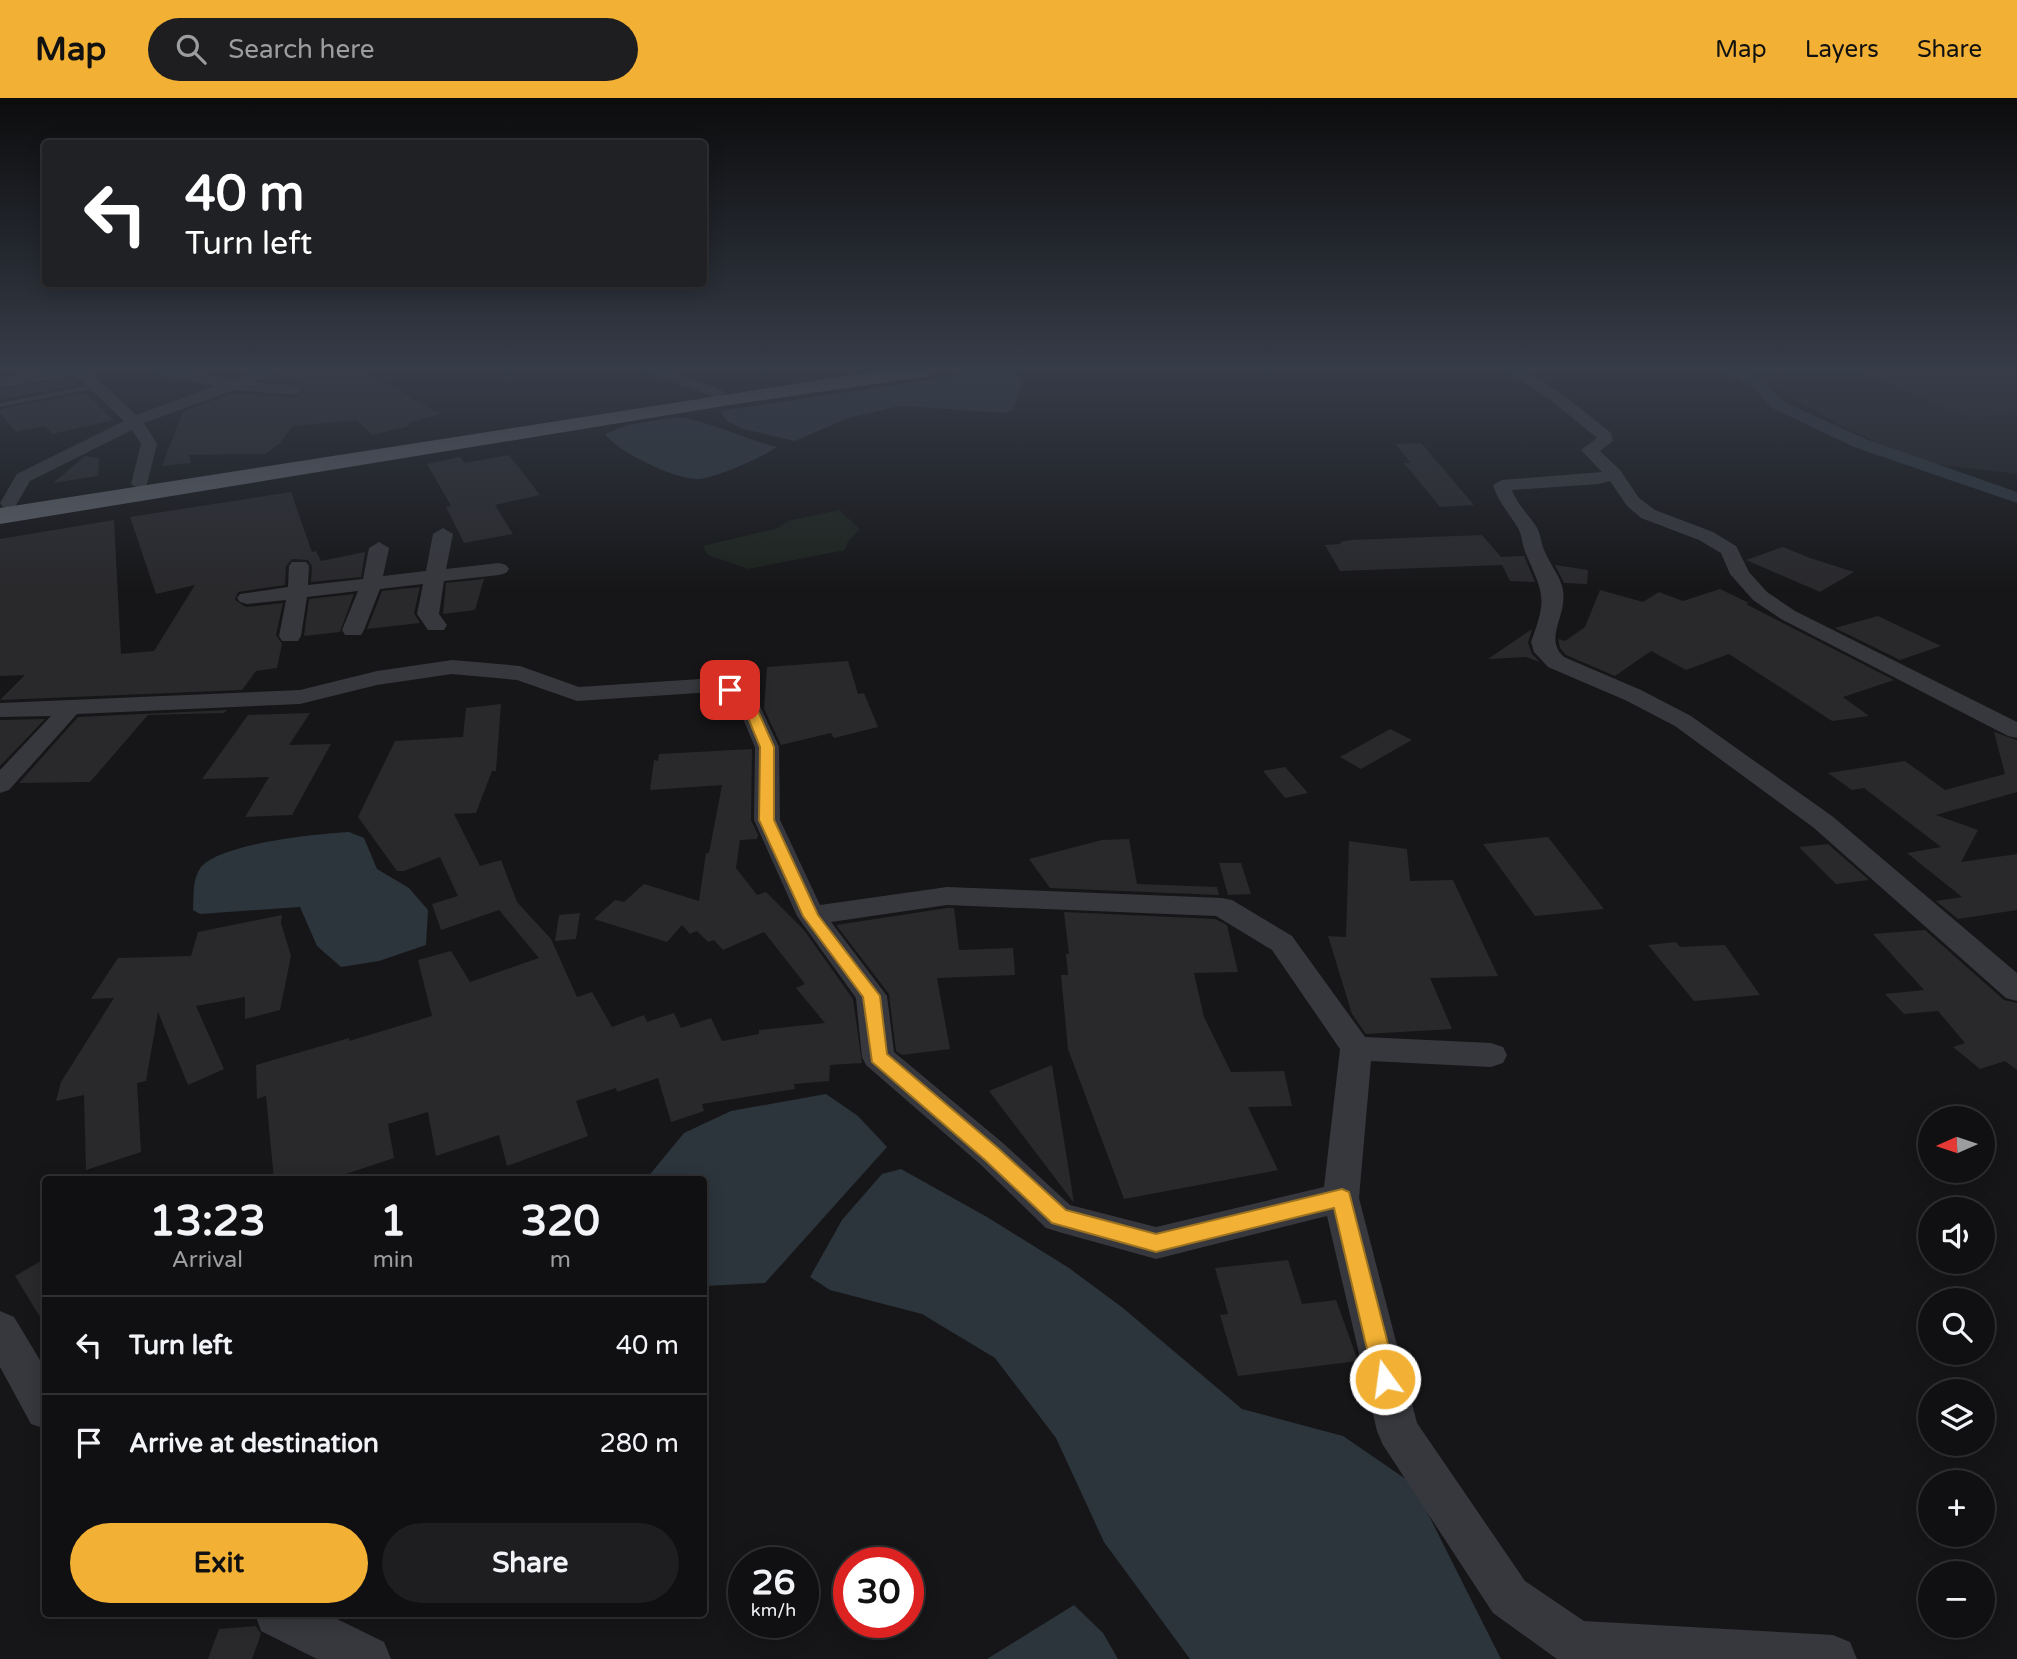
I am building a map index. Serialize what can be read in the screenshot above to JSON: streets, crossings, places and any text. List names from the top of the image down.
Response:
{
  "north": "left",
  "page": {
    "header": "Map",
    "search": "Search here",
    "nav": ["Map", "Layers", "Share"],
    "turn": ["40 m", "Turn left"],
    "map_buttons": ["+", "−"],
    "eta": [
      "13:23",
      "Arrival",
      "1",
      "min",
      "320",
      "m"
    ],
    "list": [
      {
        "name": "Turn left",
        "value": "40 m"
      },
      {
        "name": "Arrive at destination",
        "value": "280 m"
      }
    ],
    "buttons": ["Exit", "Share"],
    "speed": "26 km/h",
    "limit": "30"
  }
}
